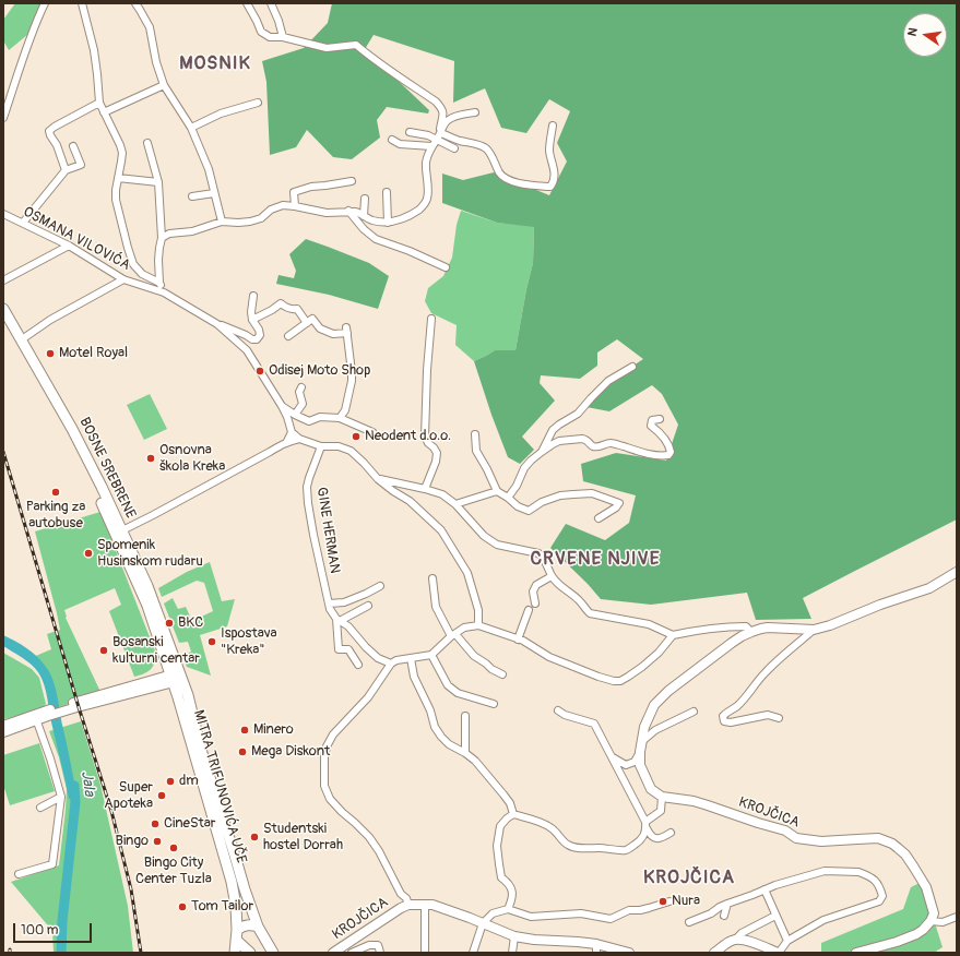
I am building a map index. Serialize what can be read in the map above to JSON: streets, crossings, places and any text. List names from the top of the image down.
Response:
{
  "streets": {
    "main road": ["BOSNE SREBRENE", "MITRA TRIFUNOVIĆA UČE", "KROJČICA"],
    "street": ["OSMANA VILOVIĆA", "GINE HERMAN"]
  },
  "crossings": [
    ["BOSNE SREBRENE", "MITRA TRIFUNOVIĆA UČE"]
  ],
  "districts": ["MOSNIK", "CRVENE NJIVE", "KROJČICA"],
  "water": ["Jala"],
  "places": [
    "Motel Royal",
    "Odisej Moto Shop",
    "Neodent d.o.o.",
    "Osnovna škola Kreka",
    "Parking za autobuse",
    "Spomenik Husinskom rudaru",
    "BKC",
    "Ispostava \"Kreka\"",
    "Bosanski kulturni centar",
    "Minero",
    "Mega Diskont",
    "dm",
    "Super Apoteka",
    "CineStar",
    "Studentski hostel Dorrah",
    "Bingo",
    "Bingo City Center Tuzla",
    "Nura",
    "Tom Tailor"
  ],
  "scale_bar": "100 m",
  "north": "left"
}
